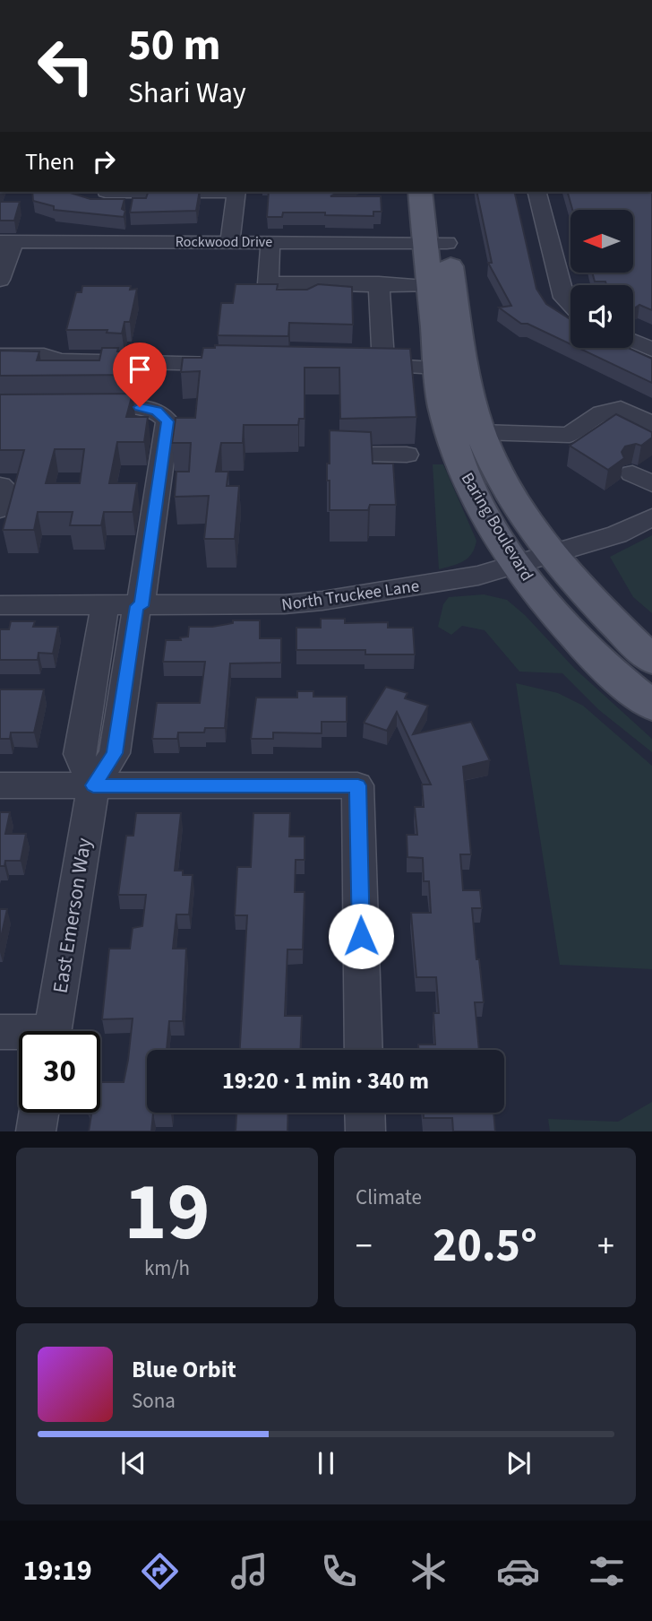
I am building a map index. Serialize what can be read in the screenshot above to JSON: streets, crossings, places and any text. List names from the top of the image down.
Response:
{
  "streets": {
    "main road": ["Baring Boulevard"],
    "street": ["Rockwood Drive", "North Truckee Lane", "East Emerson Way"]
  },
  "crossings": [
    ["Rockwood Drive", "Baring Boulevard"],
    ["Baring Boulevard", "North Truckee Lane"],
    ["North Truckee Lane", "East Emerson Way"]
  ],
  "north": "left",
  "page": {
    "turn": ["50 m", "Shari Way"],
    "then": "Then",
    "limit": "30",
    "trip": "19:20 · 1 min · 340 m",
    "tile": [
      ["19", "km/h"],
      "Climate"
    ],
    "heat": ["−", "20.5°", "+"],
    "song": ["Blue Orbit", "Sona"],
    "tabs": "19:19"
  }
}
